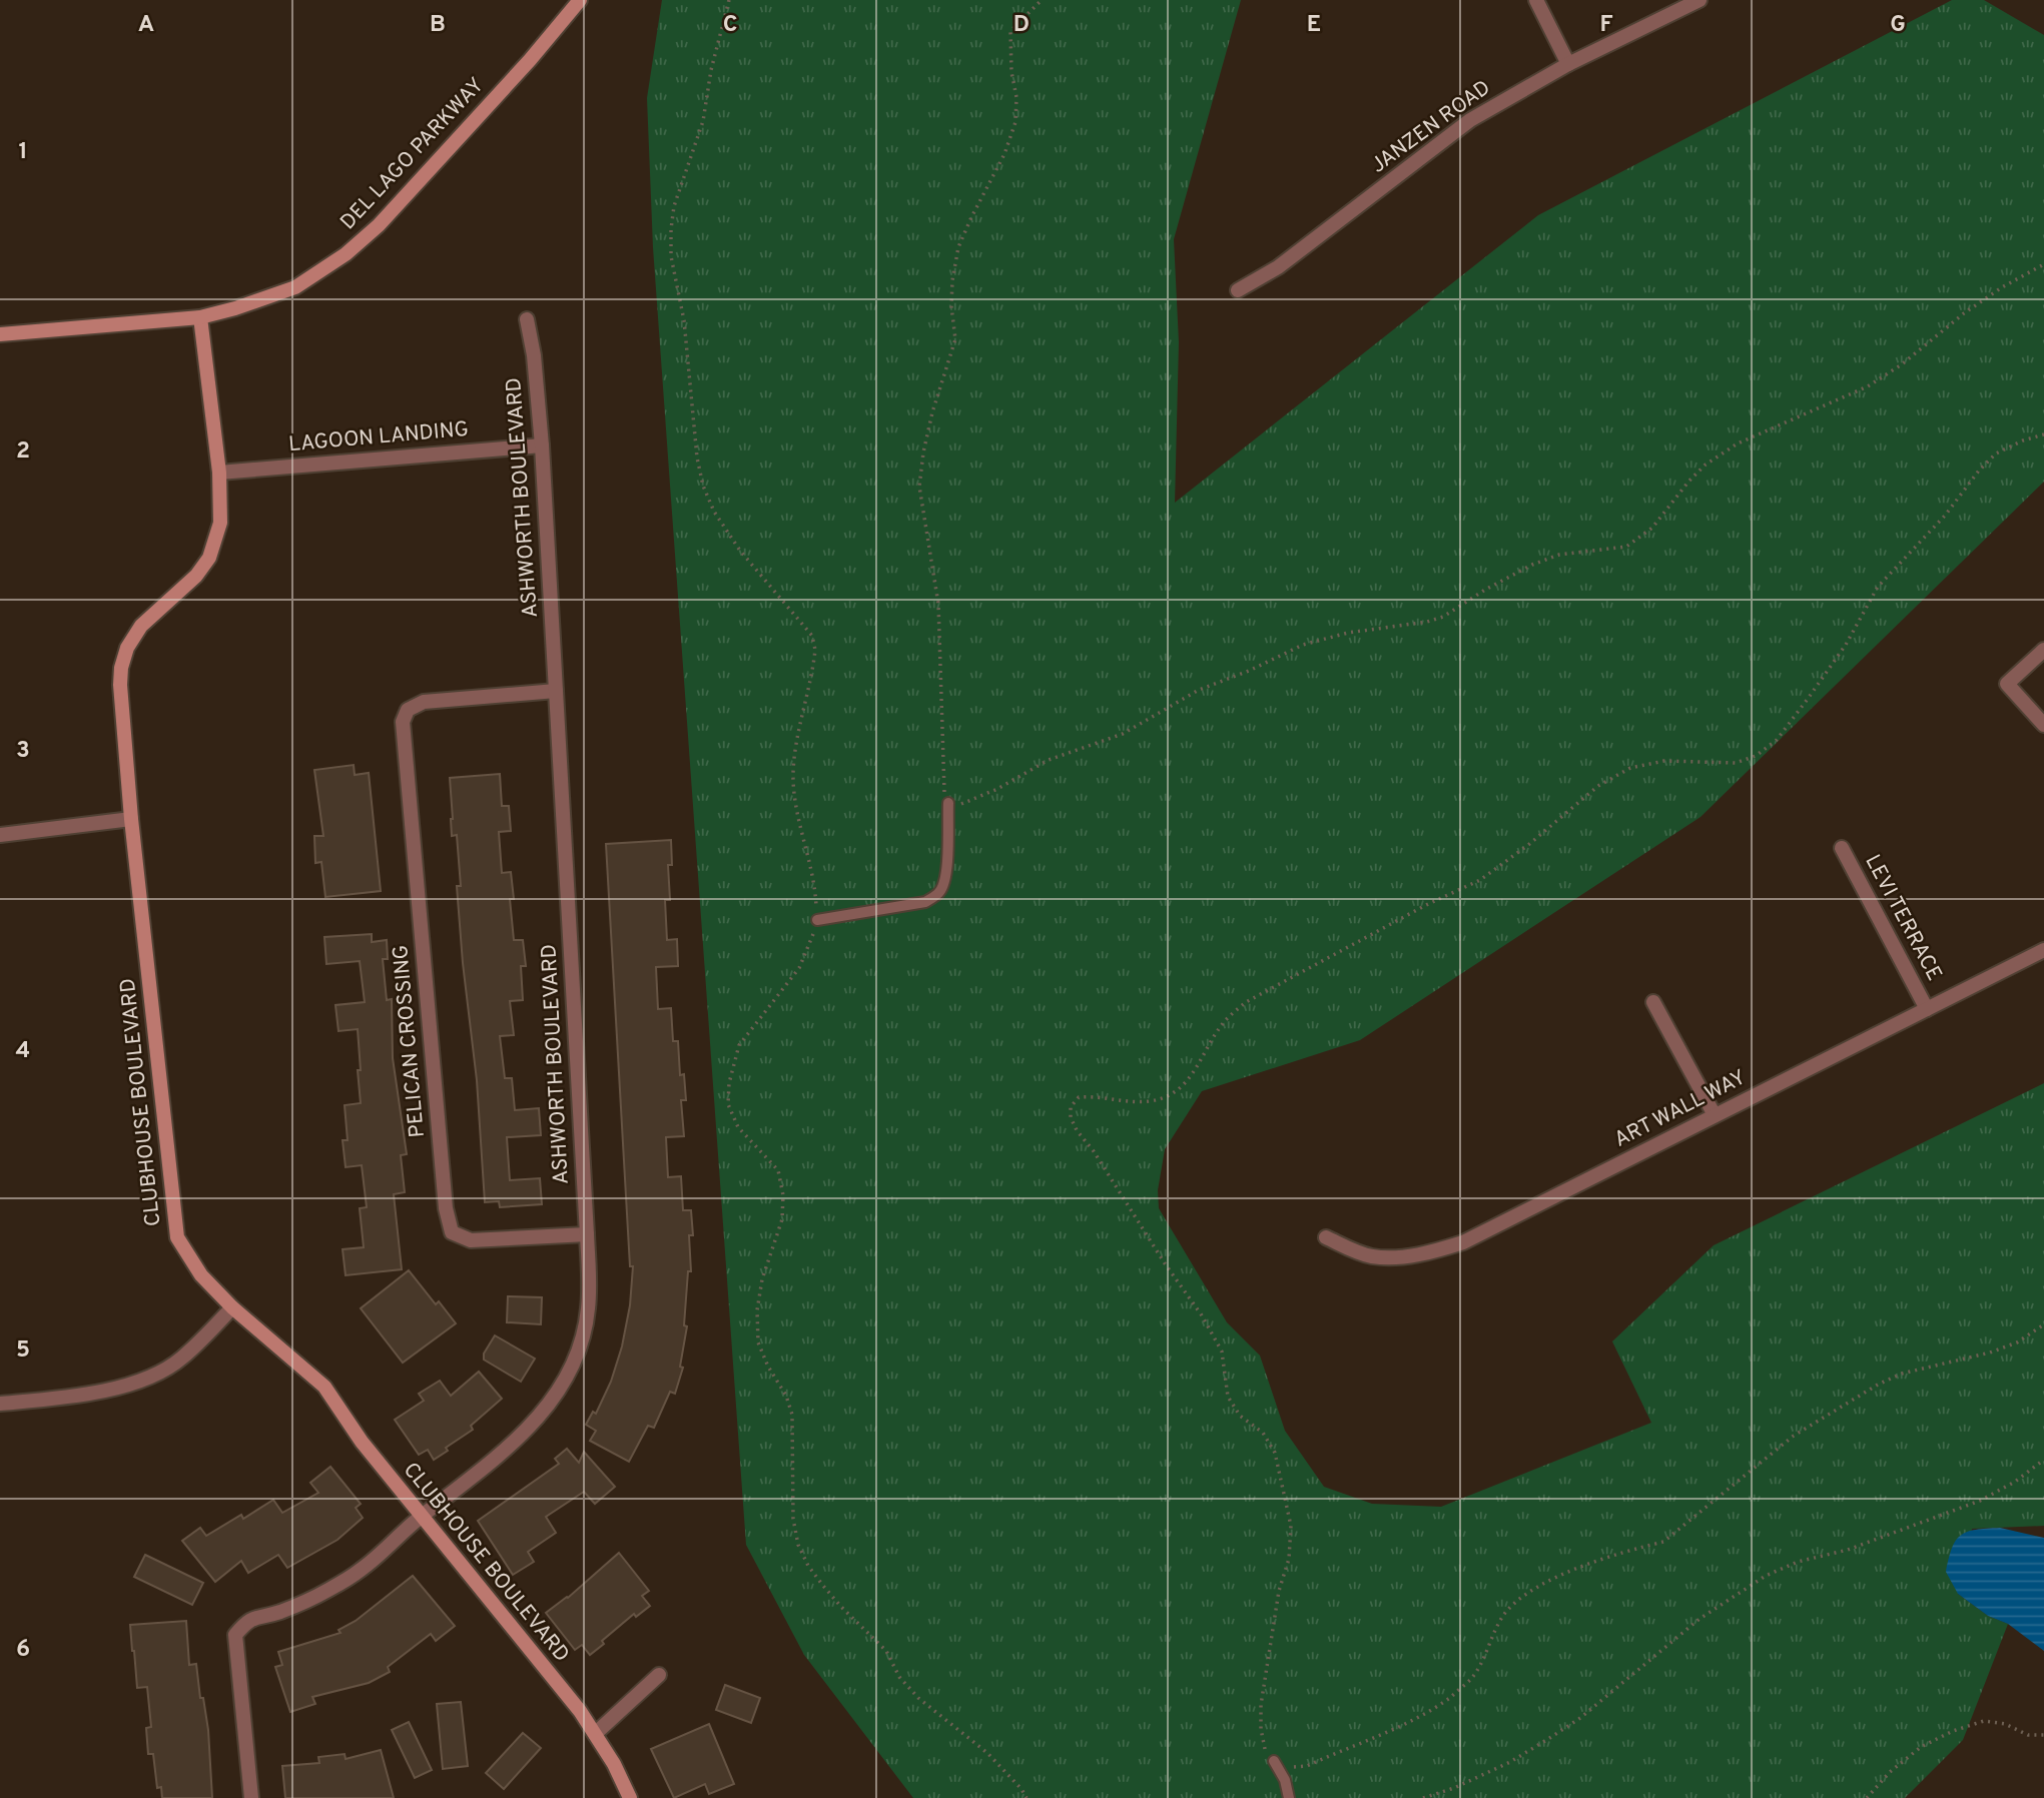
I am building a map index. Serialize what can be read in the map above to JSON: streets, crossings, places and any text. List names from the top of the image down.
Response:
{
  "streets": {
    "street": [
      "JANZEN ROAD",
      "DEL LAGO PARKWAY",
      "LAGOON LANDING",
      "ASHWORTH BOULEVARD",
      "LEVI TERRACE",
      "PELICAN CROSSING",
      "CLUBHOUSE BOULEVARD",
      "ART WALL WAY"
    ]
  },
  "crossings": [
    ["DEL LAGO PARKWAY", "CLUBHOUSE BOULEVARD"],
    ["LAGOON LANDING", "ASHWORTH BOULEVARD"],
    ["LAGOON LANDING", "CLUBHOUSE BOULEVARD"],
    ["ASHWORTH BOULEVARD", "PELICAN CROSSING"],
    ["ASHWORTH BOULEVARD", "CLUBHOUSE BOULEVARD"],
    ["LEVI TERRACE", "ART WALL WAY"]
  ],
  "grid": {
    "columns": [
      "A",
      "B",
      "C",
      "D",
      "E",
      "F",
      "G"
    ],
    "rows": [
      "1",
      "2",
      "3",
      "4",
      "5",
      "6"
    ]
  }
}
